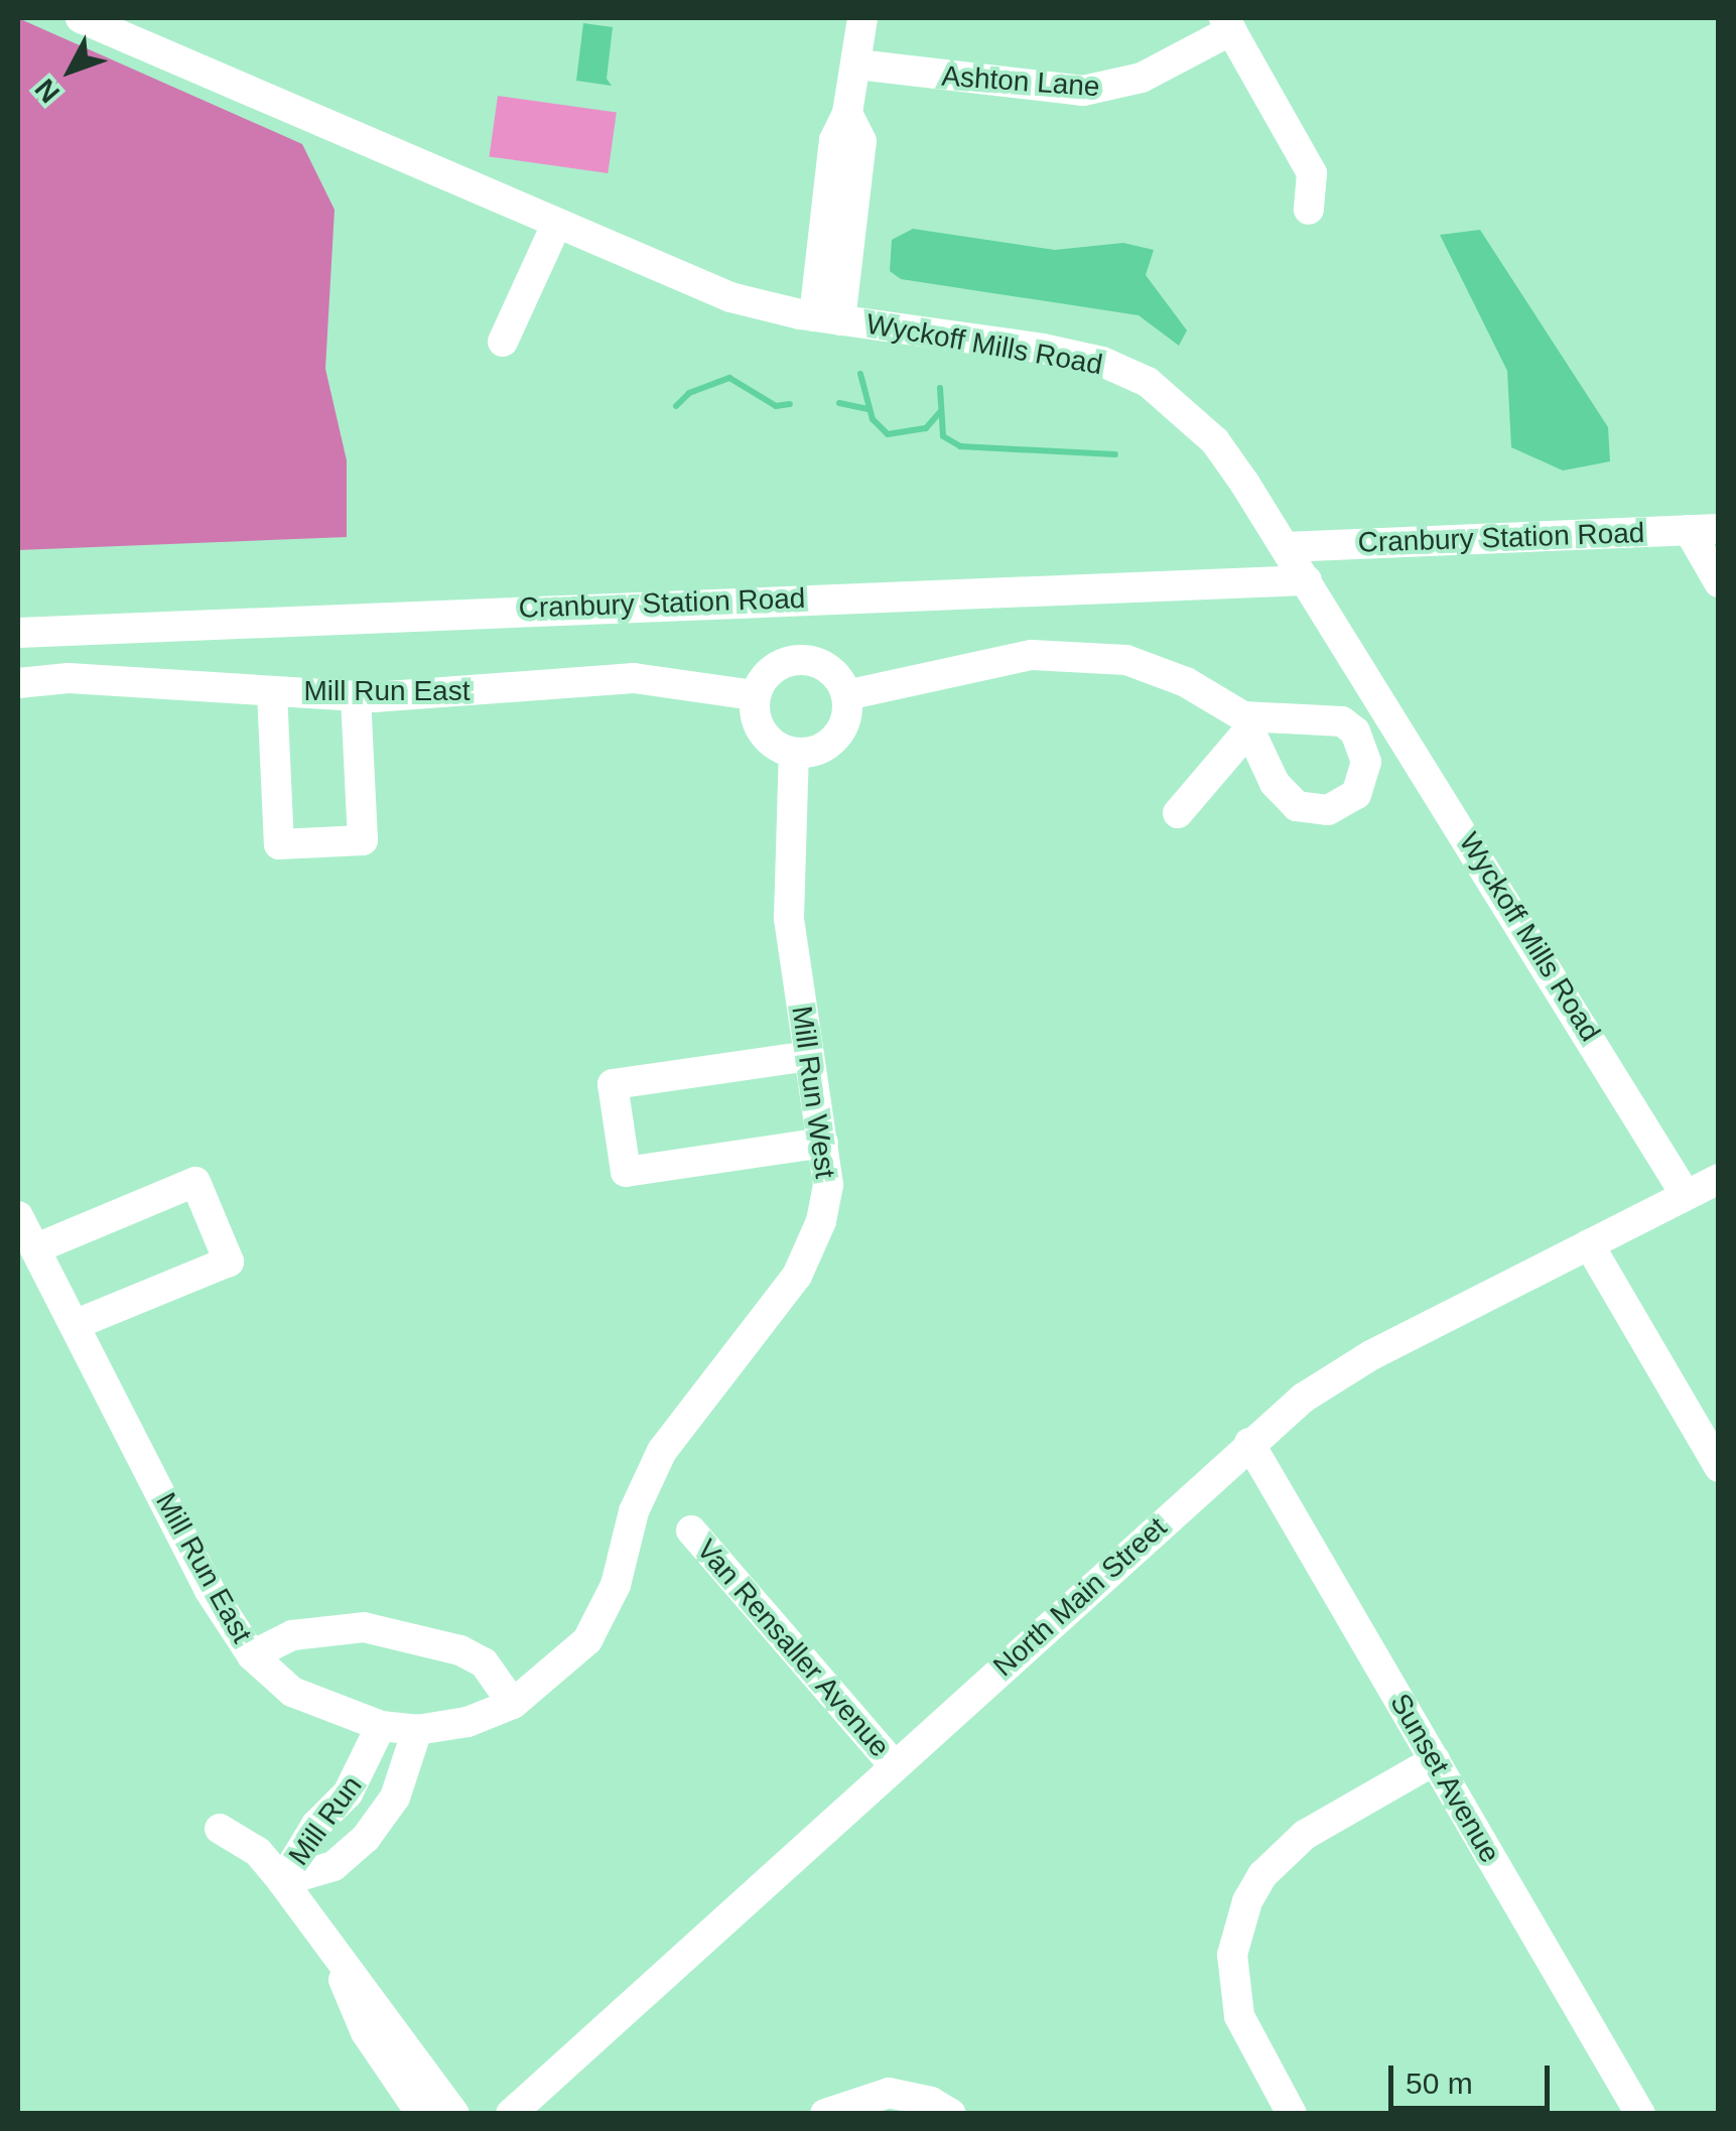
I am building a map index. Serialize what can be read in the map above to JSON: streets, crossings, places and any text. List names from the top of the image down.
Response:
{
  "streets": {
    "street": [
      "Ashton Lane",
      "Wyckoff Mills Road",
      "Cranbury Station Road",
      "Mill Run East",
      "Mill Run West",
      "North Main Street",
      "Van Rensaller Avenue",
      "Sunset Avenue",
      "Mill Run"
    ]
  },
  "crossings": [
    ["Wyckoff Mills Road", "Cranbury Station Road"],
    ["Wyckoff Mills Road", "North Main Street"],
    ["Mill Run East", "Mill Run West"],
    ["Mill Run East", "Mill Run"],
    ["North Main Street", "Van Rensaller Avenue"],
    ["North Main Street", "Sunset Avenue"]
  ],
  "scale_bar": "50 m",
  "north": "bottom left"
}
